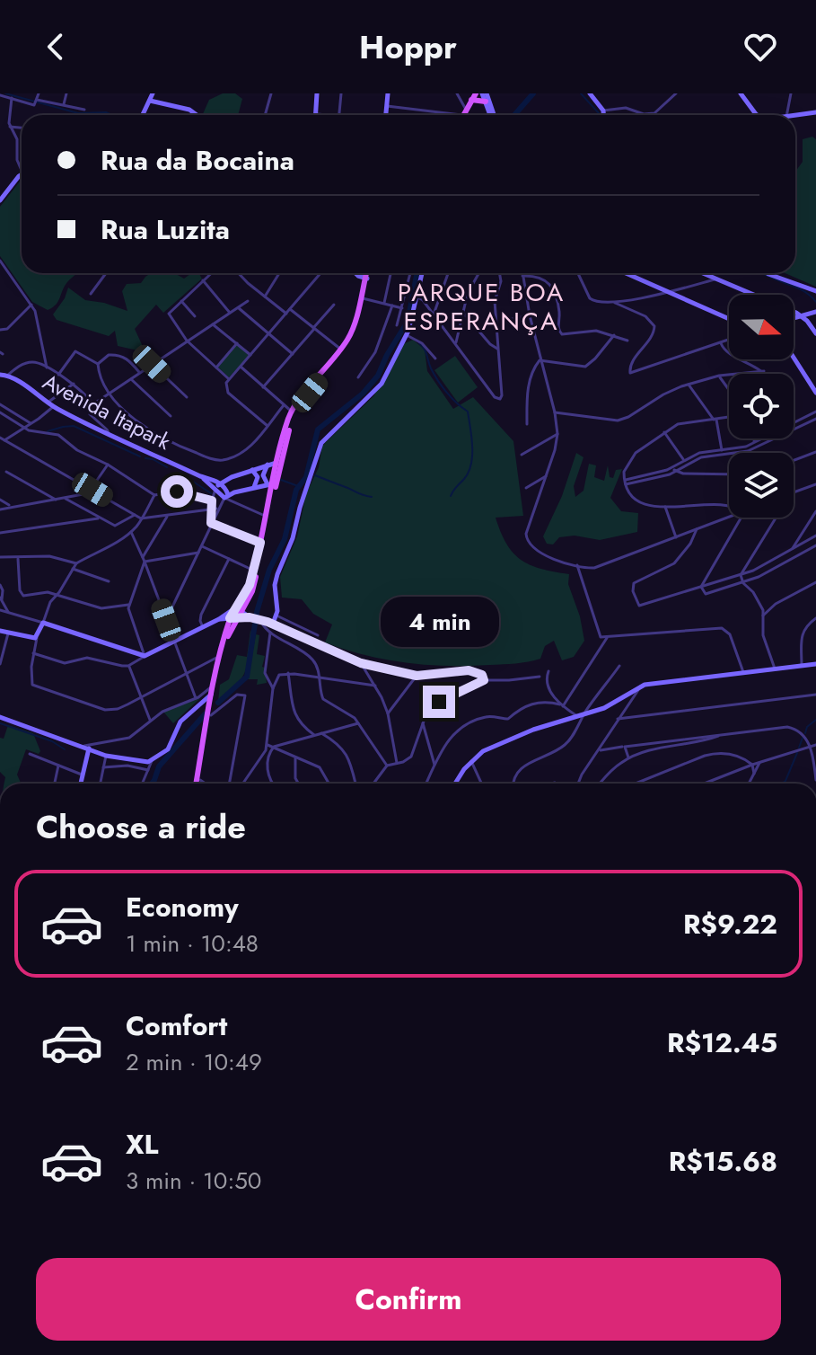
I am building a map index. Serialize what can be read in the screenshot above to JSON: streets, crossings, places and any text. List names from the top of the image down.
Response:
{
  "streets": {
    "street": ["Avenida Itapark"]
  },
  "districts": ["PARQUE BOA ESPERANÇA"],
  "north": "right",
  "page": {
    "header": "Hoppr",
    "banner": ["Rua da Bocaina", "Rua Luzita"],
    "bubble": "4 min",
    "heading": "Choose a ride",
    "list": [
      {
        "name": "Economy",
        "note": "1 min · 10:48",
        "value": "R$9.22"
      },
      {
        "name": "Comfort",
        "note": "2 min · 10:49",
        "value": "R$12.45"
      },
      {
        "name": "XL",
        "note": "3 min · 10:50",
        "value": "R$15.68"
      }
    ],
    "buttons": "Confirm"
  }
}
